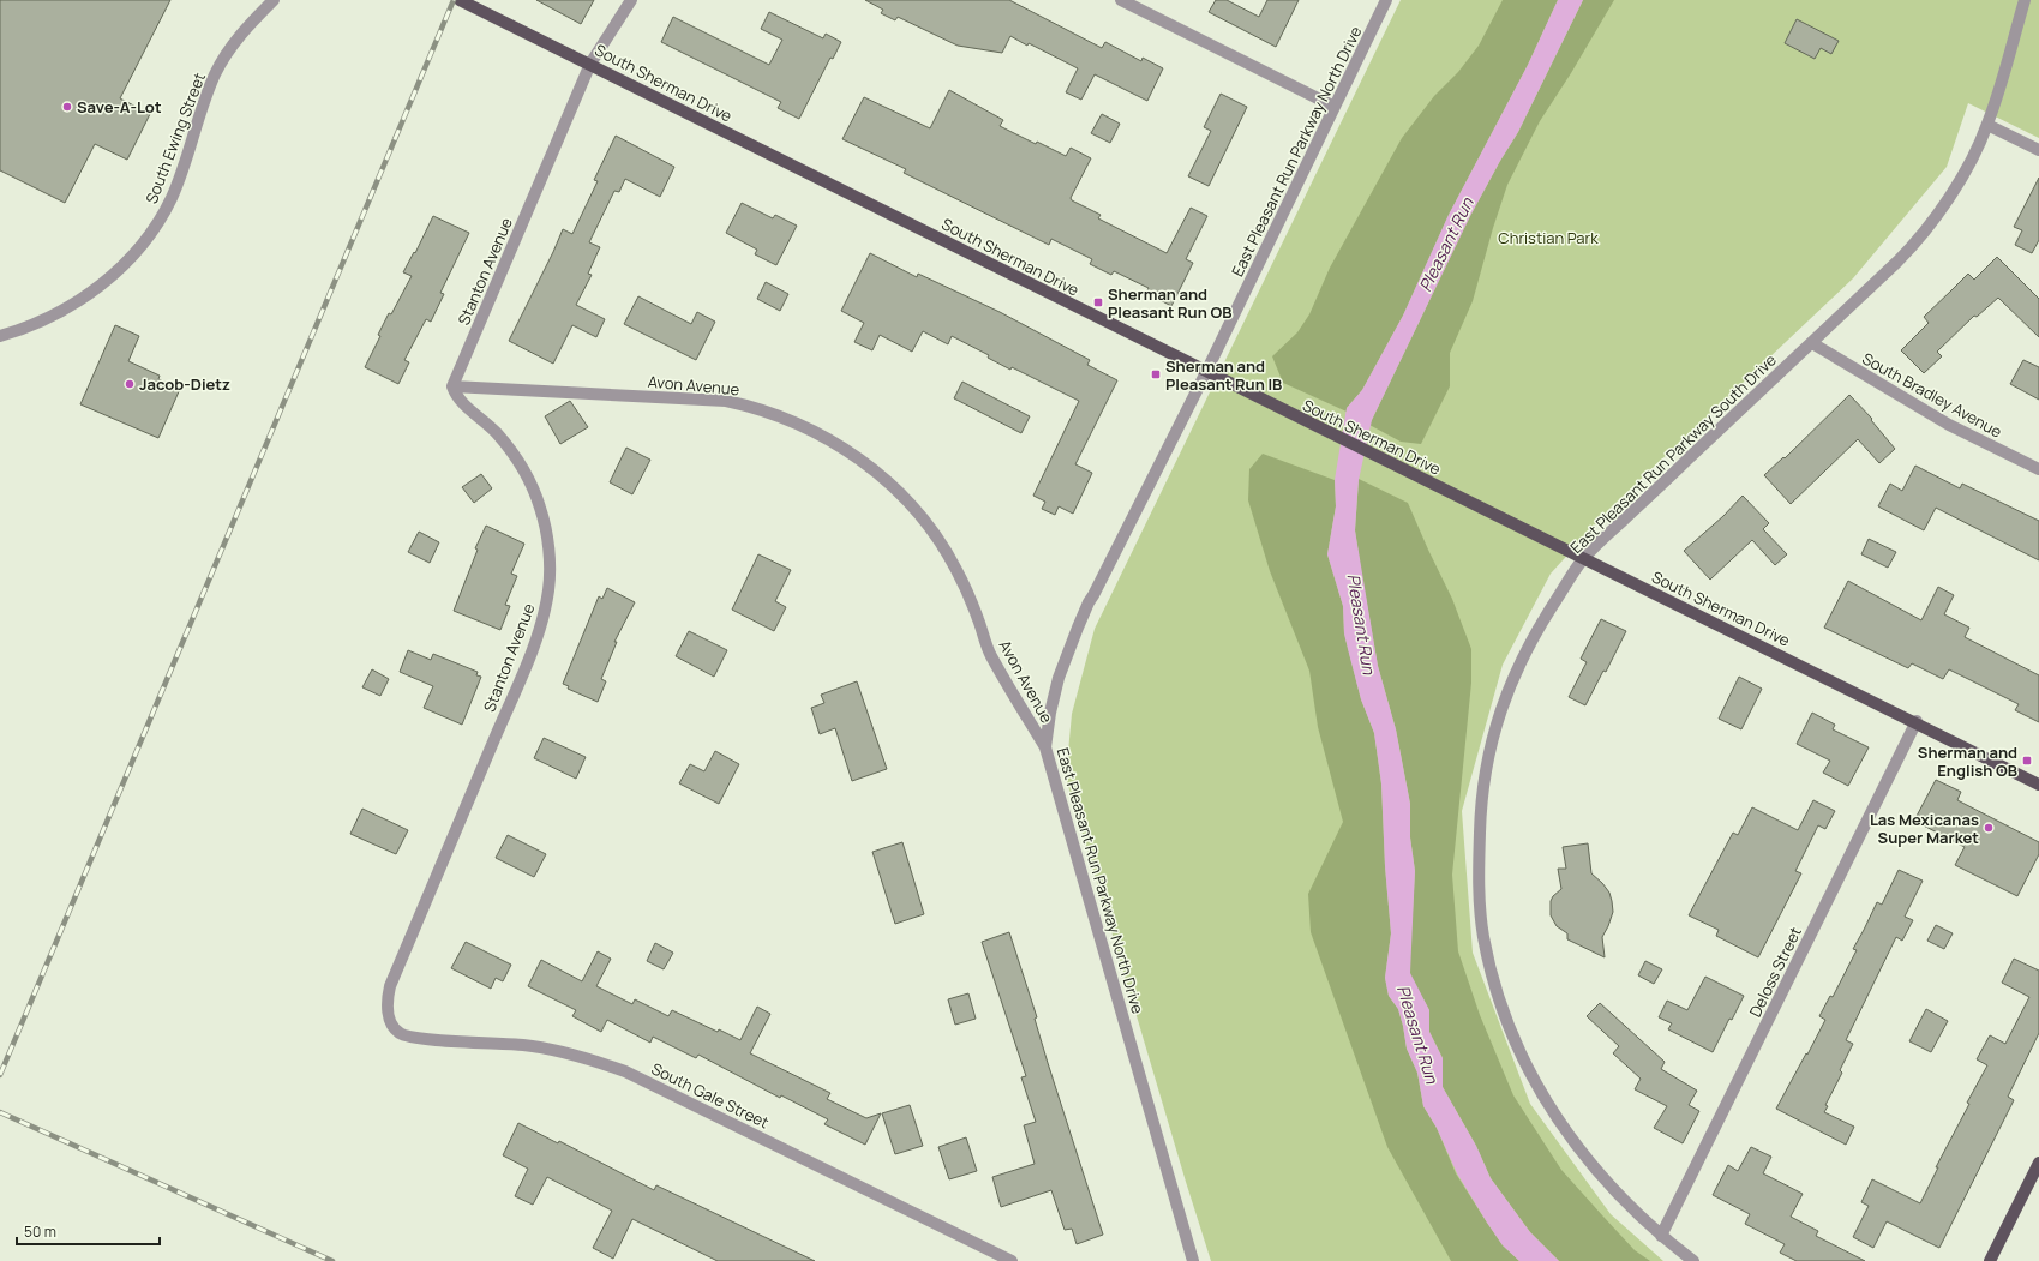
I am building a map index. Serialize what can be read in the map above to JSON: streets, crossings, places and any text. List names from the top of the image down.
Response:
{
  "streets": {
    "main road": ["South Sherman Drive"],
    "street": [
      "South Ewing Street",
      "East Pleasant Run Parkway North Drive",
      "Stanton Avenue",
      "Avon Avenue",
      "South Bradley Avenue",
      "East Pleasant Run Parkway South Drive",
      "Deloss Street",
      "South Gale Street"
    ]
  },
  "crossings": [
    ["South Sherman Drive", "East Pleasant Run Parkway North Drive"],
    ["South Sherman Drive", "Stanton Avenue"],
    ["South Sherman Drive", "East Pleasant Run Parkway South Drive"],
    ["South Sherman Drive", "Deloss Street"],
    ["East Pleasant Run Parkway North Drive", "Avon Avenue"],
    ["Stanton Avenue", "Avon Avenue"],
    ["Stanton Avenue", "South Gale Street"],
    ["South Bradley Avenue", "East Pleasant Run Parkway South Drive"],
    ["East Pleasant Run Parkway South Drive", "Deloss Street"]
  ],
  "water": ["Pleasant Run"],
  "parks": ["Christian Park"],
  "places": {
    "other": ["Save-A-Lot", "Jacob-Dietz", "Las Mexicanas Super Market"],
    "transit": ["Sherman and Pleasant Run OB", "Sherman and Pleasant Run IB", "Sherman and English OB"]
  },
  "scale_bar": "50 m"
}
